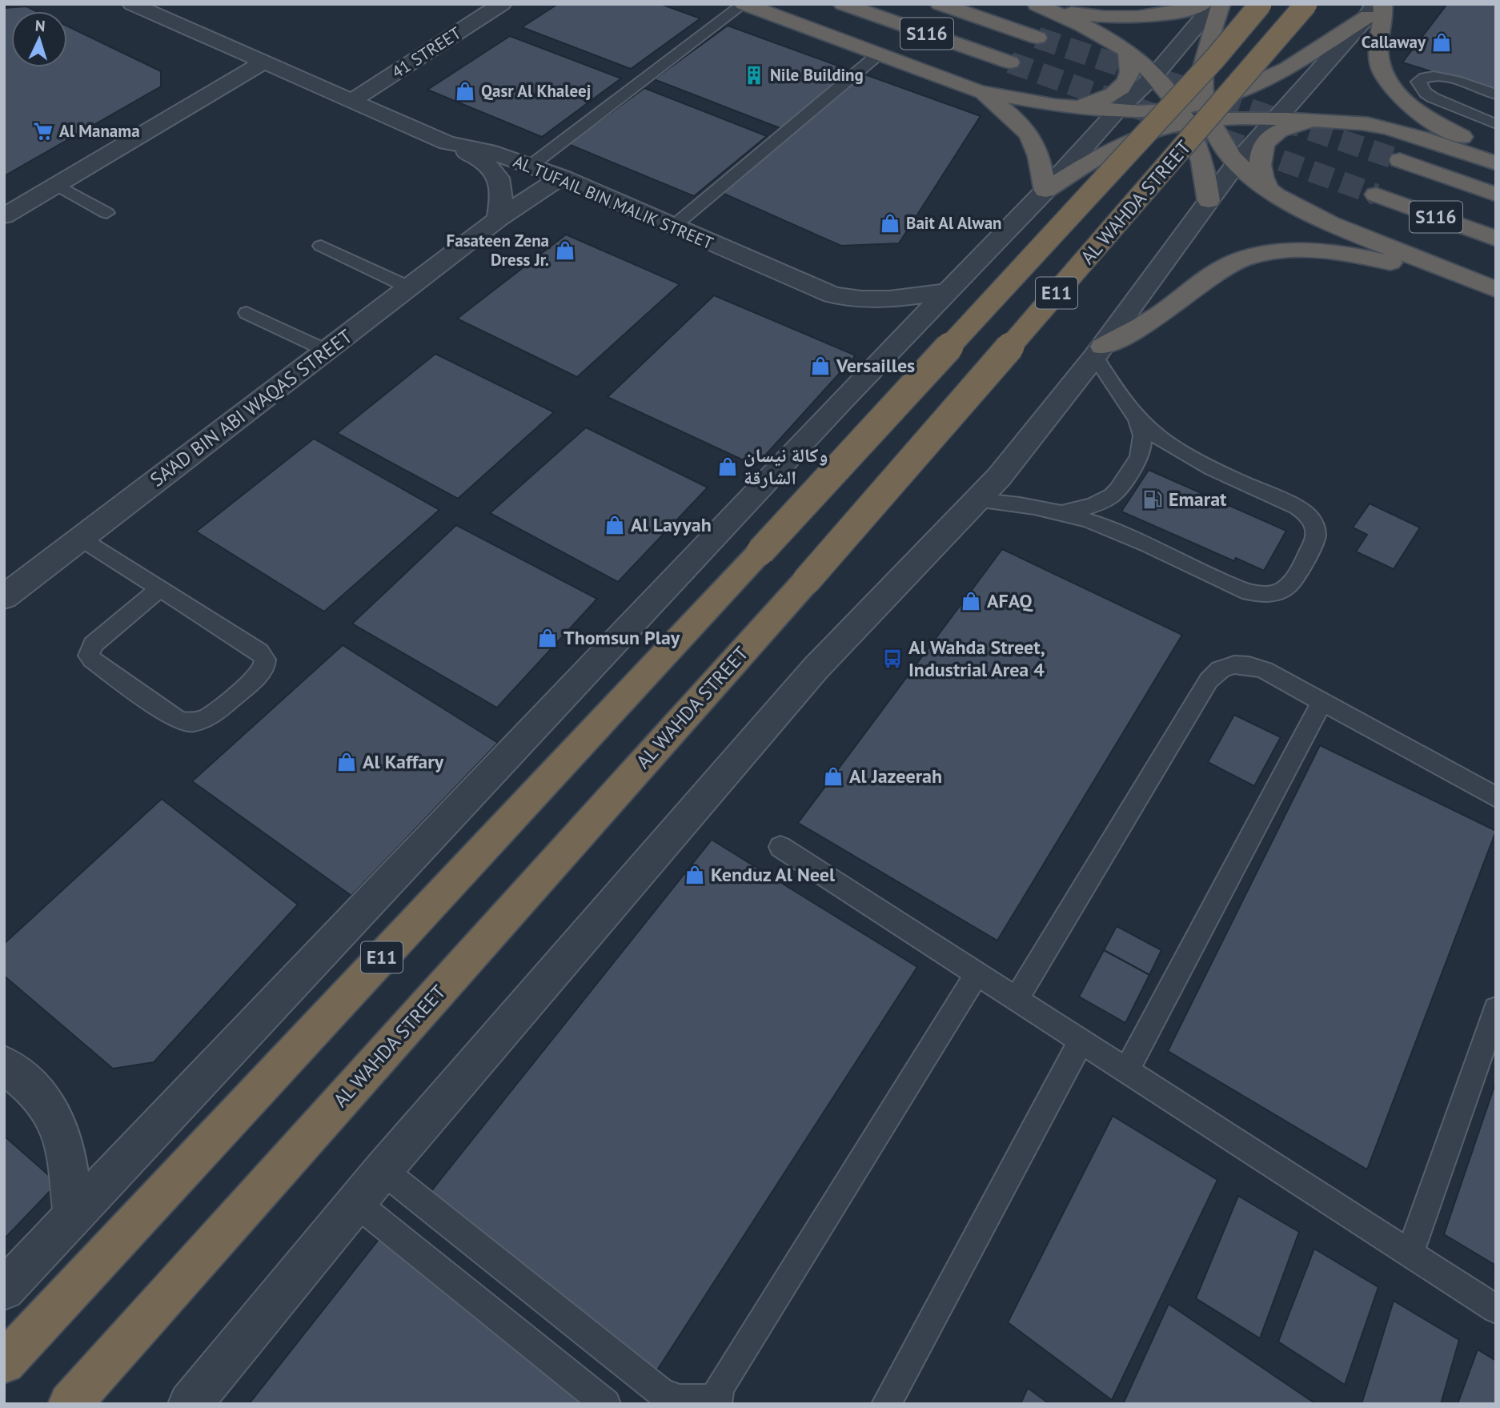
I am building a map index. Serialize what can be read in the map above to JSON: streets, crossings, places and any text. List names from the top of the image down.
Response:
{
  "streets": {
    "highway": ["S116", "AL WAHDA STREET", "E11"],
    "street": ["41 STREET", "AL TUFAIL BIN MALIK STREET", "SA'AD BIN ABI WAQAS STREET"]
  },
  "crossings": [
    ["41 STREET", "AL TUFAIL BIN MALIK STREET"],
    ["AL TUFAIL BIN MALIK STREET", "SA'AD BIN ABI WAQAS STREET"]
  ],
  "places": {
    "shop": [
      "Callaway",
      "Qasr Al Khaleej",
      "Bait Al Alwan",
      "Fasateen Zena Dress Jr.",
      "Versailles",
      "وكالة نيسان الشارقة",
      "Al Layyah",
      "AFAQ",
      "Thomsun Play",
      "Al Kaffary",
      "Al Jazeerah",
      "Kenduz Al Neel"
    ],
    "building": ["Nile Building"],
    "supermarket": ["Al Manama"],
    "fuel station": ["Emarat"],
    "bus stop": ["Al Wahda Street, Industrial Area 4"]
  },
  "north": "top"
}
